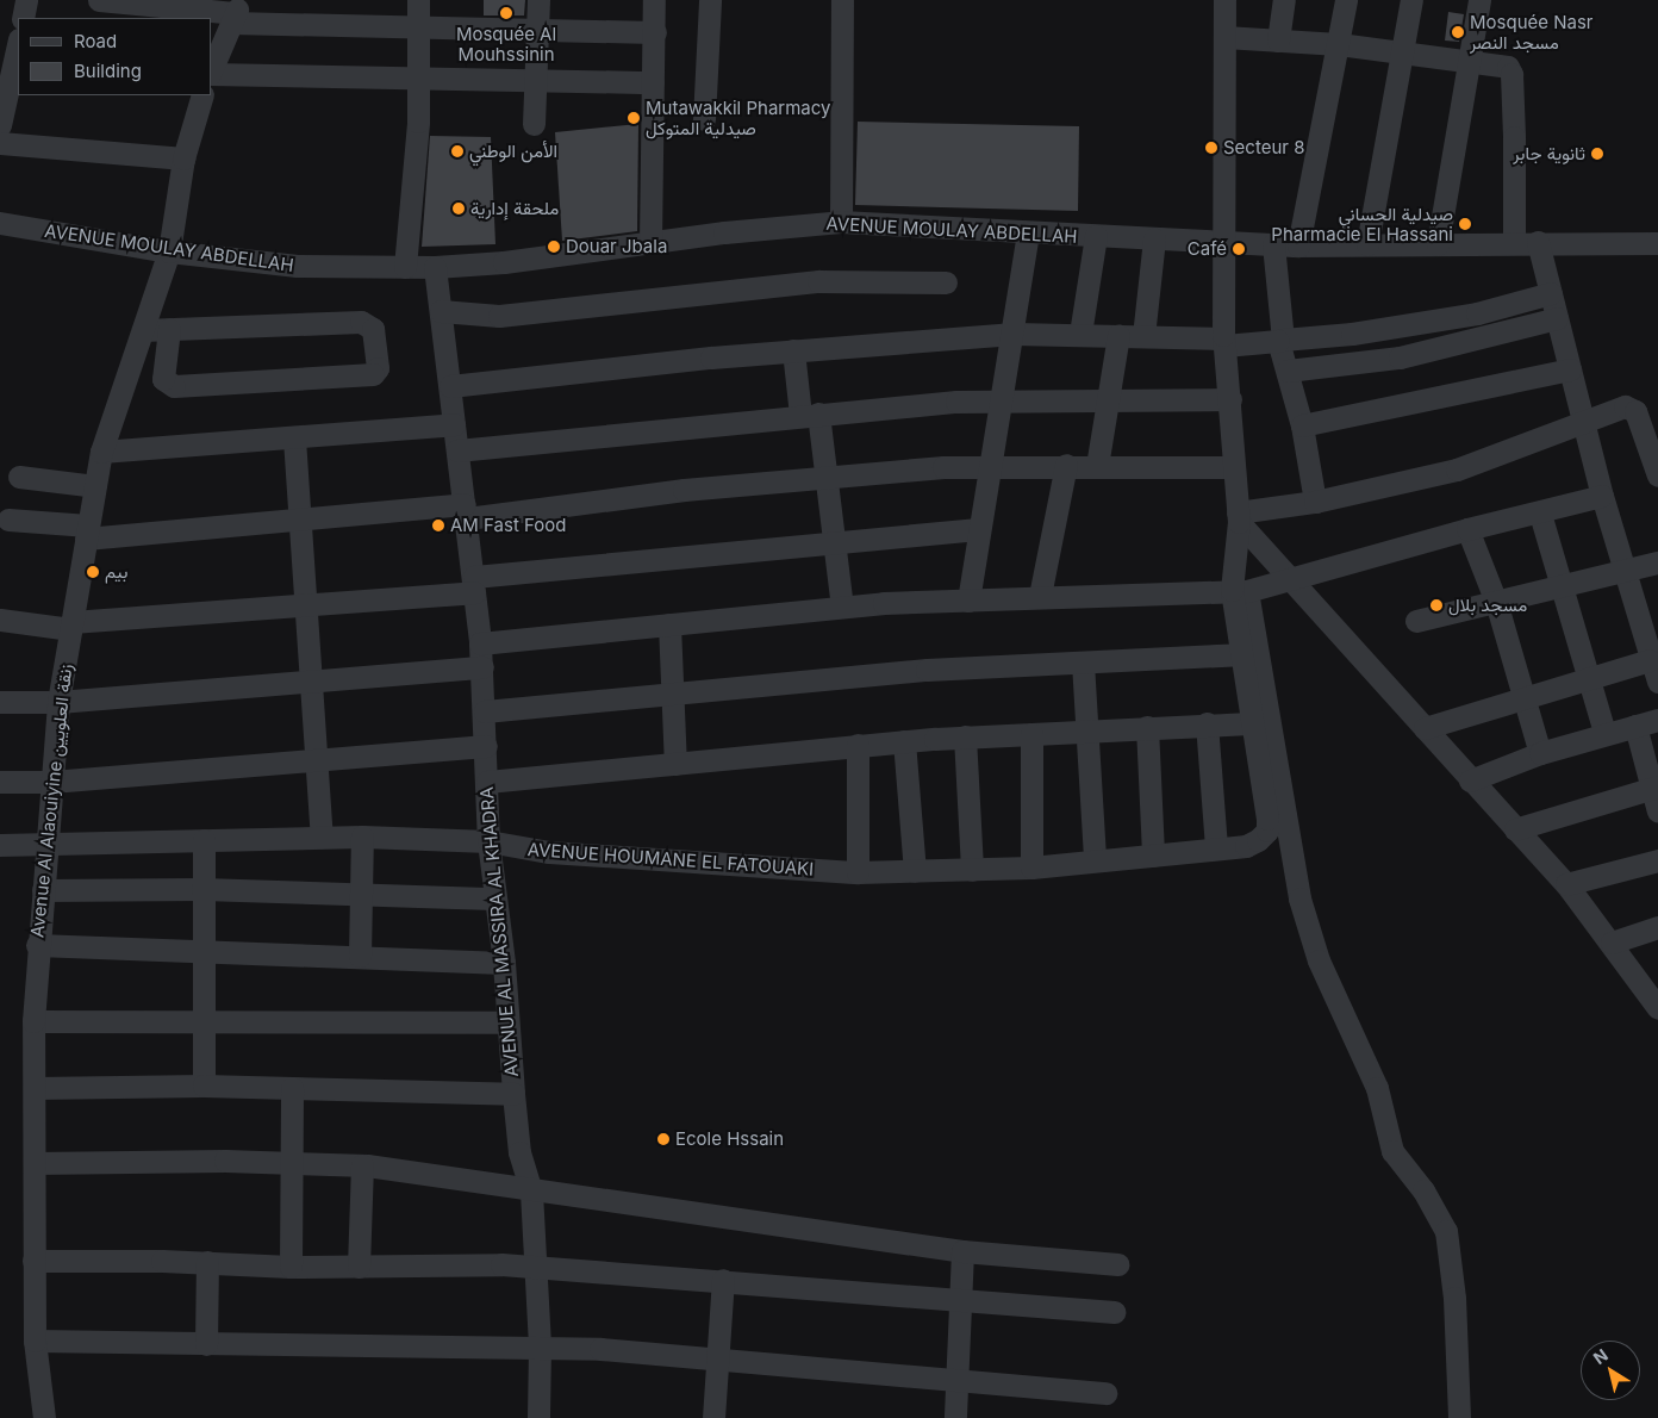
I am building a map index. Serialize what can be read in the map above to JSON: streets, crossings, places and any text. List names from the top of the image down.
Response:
{
  "streets": {
    "street": [
      "AVENUE MOULAY ABDELLAH",
      "Avenue Al Alaouiyine زنقة العلويين",
      "AVENUE HOUMANE EL FATOUAKI",
      "AVENUE AL MASSIRA AL KHADRA"
    ]
  },
  "crossings": [
    ["AVENUE MOULAY ABDELLAH", "Avenue Al Alaouiyine زنقة العلويين"],
    ["AVENUE MOULAY ABDELLAH", "AVENUE AL MASSIRA AL KHADRA"],
    ["Avenue Al Alaouiyine زنقة العلويين", "AVENUE HOUMANE EL FATOUAKI"],
    ["AVENUE HOUMANE EL FATOUAKI", "AVENUE AL MASSIRA AL KHADRA"]
  ],
  "places": [
    "Mosquée Al Mouhssinin",
    "Mosquée Nasr مسجد النصر",
    "Mutawakkil Pharmacy صيدلية المتوكل",
    "Secteur 8",
    "الأمن الوطني",
    "ثانوية جابر",
    "ملحقة إدارية",
    "صيدلية الحساني Pharmacie El Hassani",
    "Douar Jbala",
    "Café",
    "AM Fast Food",
    "بيم",
    "مسجد بلال",
    "Ecole Hssain"
  ],
  "legend": ["Road", "Building"],
  "north": "top left"
}
